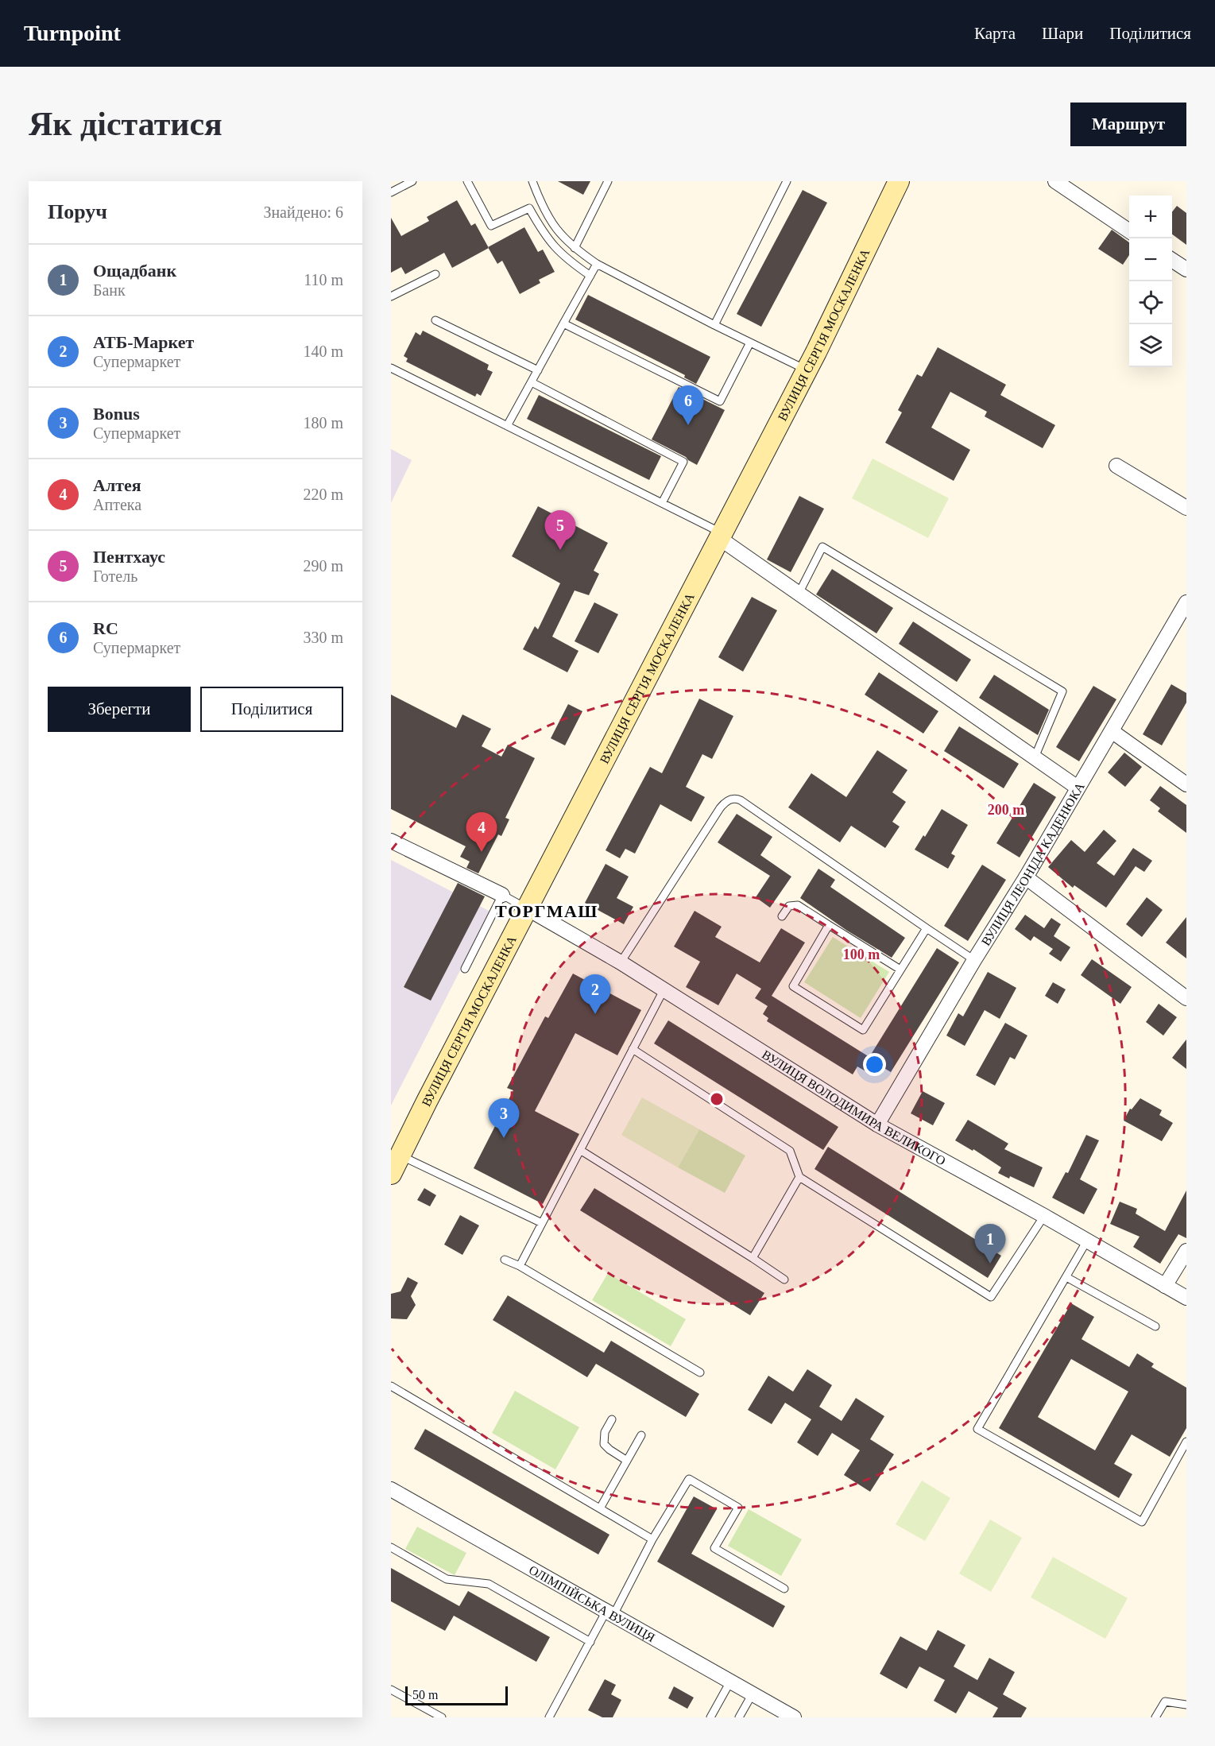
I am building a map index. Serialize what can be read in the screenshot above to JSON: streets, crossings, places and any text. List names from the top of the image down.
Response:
{
  "streets": {
    "main road": ["ВУЛИЦЯ СЕРГІЯ МОСКАЛЕНКА"],
    "street": ["ВУЛИЦЯ ЛЕОНІДА КАДЕНЮКА", "ВУЛИЦЯ ВОЛОДИМИРА ВЕЛИКОГО", "ОЛІМПІЙСЬКА ВУЛИЦЯ"]
  },
  "crossings": [
    ["ВУЛИЦЯ СЕРГІЯ МОСКАЛЕНКА", "ВУЛИЦЯ ВОЛОДИМИРА ВЕЛИКОГО"],
    ["ВУЛИЦЯ ЛЕОНІДА КАДЕНЮКА", "ВУЛИЦЯ ВОЛОДИМИРА ВЕЛИКОГО"]
  ],
  "districts": ["ТОРГМАШ"],
  "scale_bar": "50 m",
  "page": {
    "header": "Turnpoint",
    "nav": ["Карта", "Шари", "Поділитися"],
    "buttons": [
      "Маршрут",
      ["Зберегти", "Поділитися"]
    ],
    "title": "Як дістатися",
    "heading": ["Поруч", "Знайдено: 6"],
    "map_buttons": ["+", "−"],
    "list": [
      {
        "mark": "1",
        "name": "Ощадбанк",
        "note": "Банк",
        "value": "110 m"
      },
      {
        "mark": "2",
        "name": "АТБ-Маркет",
        "note": "Супермаркет",
        "value": "140 m"
      },
      {
        "mark": "3",
        "name": "Bonus",
        "note": "Супермаркет",
        "value": "180 m"
      },
      {
        "mark": "4",
        "name": "Алтея",
        "note": "Аптека",
        "value": "220 m"
      },
      {
        "mark": "5",
        "name": "Пентхаус",
        "note": "Готель",
        "value": "290 m"
      },
      {
        "mark": "6",
        "name": "RC",
        "note": "Супермаркет",
        "value": "330 m"
      }
    ],
    "pins": [
      "6",
      "5",
      "4",
      "2",
      "3",
      "1"
    ],
    "scale": "50 m"
  },
  "rings": ["200 m", "100 m"]
}
